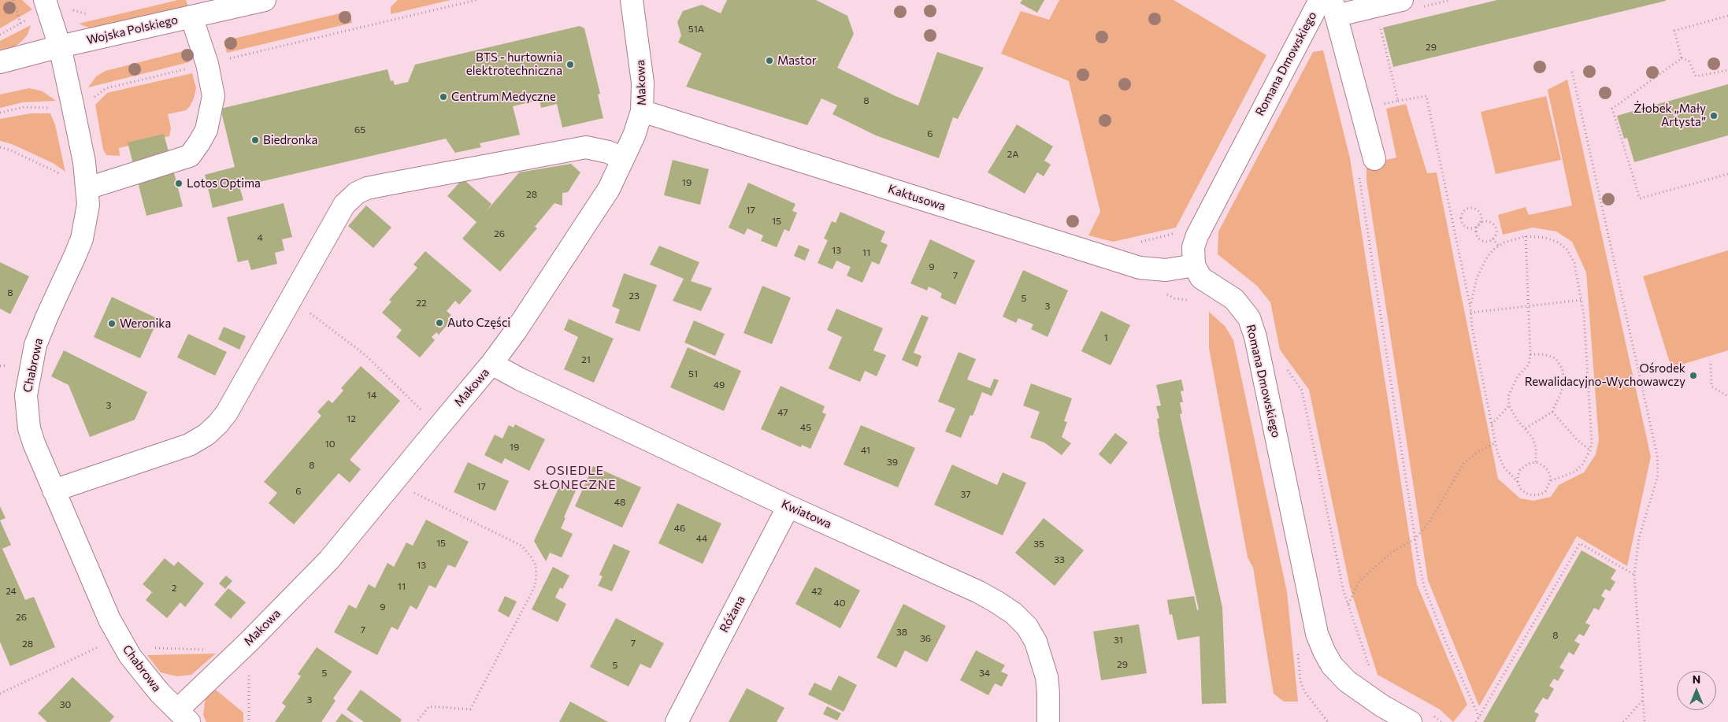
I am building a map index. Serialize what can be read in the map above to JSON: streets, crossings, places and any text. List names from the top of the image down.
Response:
{
  "streets": {
    "street": [
      "Wojska Polskiego",
      "Romana Dmowskiego",
      "Makowa",
      "Kaktusowa",
      "Chabrowa",
      "Kwiatowa",
      "Różana"
    ]
  },
  "crossings": [
    ["Wojska Polskiego", "Chabrowa"],
    ["Romana Dmowskiego", "Kaktusowa"],
    ["Makowa", "Kaktusowa"],
    ["Makowa", "Chabrowa"],
    ["Makowa", "Kwiatowa"],
    ["Kwiatowa", "Różana"]
  ],
  "districts": ["OSIEDLE SŁONECZNE"],
  "places": [
    "Mastor",
    "BTS - hurtownia elektrotechniczna",
    "Centrum Medyczne",
    "Żłobek „Mały Artysta”",
    "Biedronka",
    "Lotos Optima",
    "Auto Części",
    "Weronika",
    "Ośrodek Rewalidacyjno-Wychowawczy"
  ],
  "house_numbers": [
    "51A",
    "29",
    "8",
    "65",
    "6",
    "2A",
    "19",
    "28",
    "17",
    "15",
    "26",
    "4",
    "13",
    "11",
    "9",
    "7",
    "8",
    "23",
    "5",
    "22",
    "3",
    "1",
    "21",
    "51",
    "49",
    "14",
    "3",
    "47",
    "12",
    "45",
    "10",
    "19",
    "41",
    "39",
    "8",
    "17",
    "6",
    "37",
    "48",
    "46",
    "44",
    "15",
    "35",
    "33",
    "13",
    "11",
    "2",
    "24",
    "42",
    "40",
    "9",
    "26",
    "7",
    "38",
    "8",
    "36",
    "31",
    "7",
    "28",
    "29",
    "5",
    "5",
    "34",
    "3",
    "30"
  ],
  "north": "top"
}
